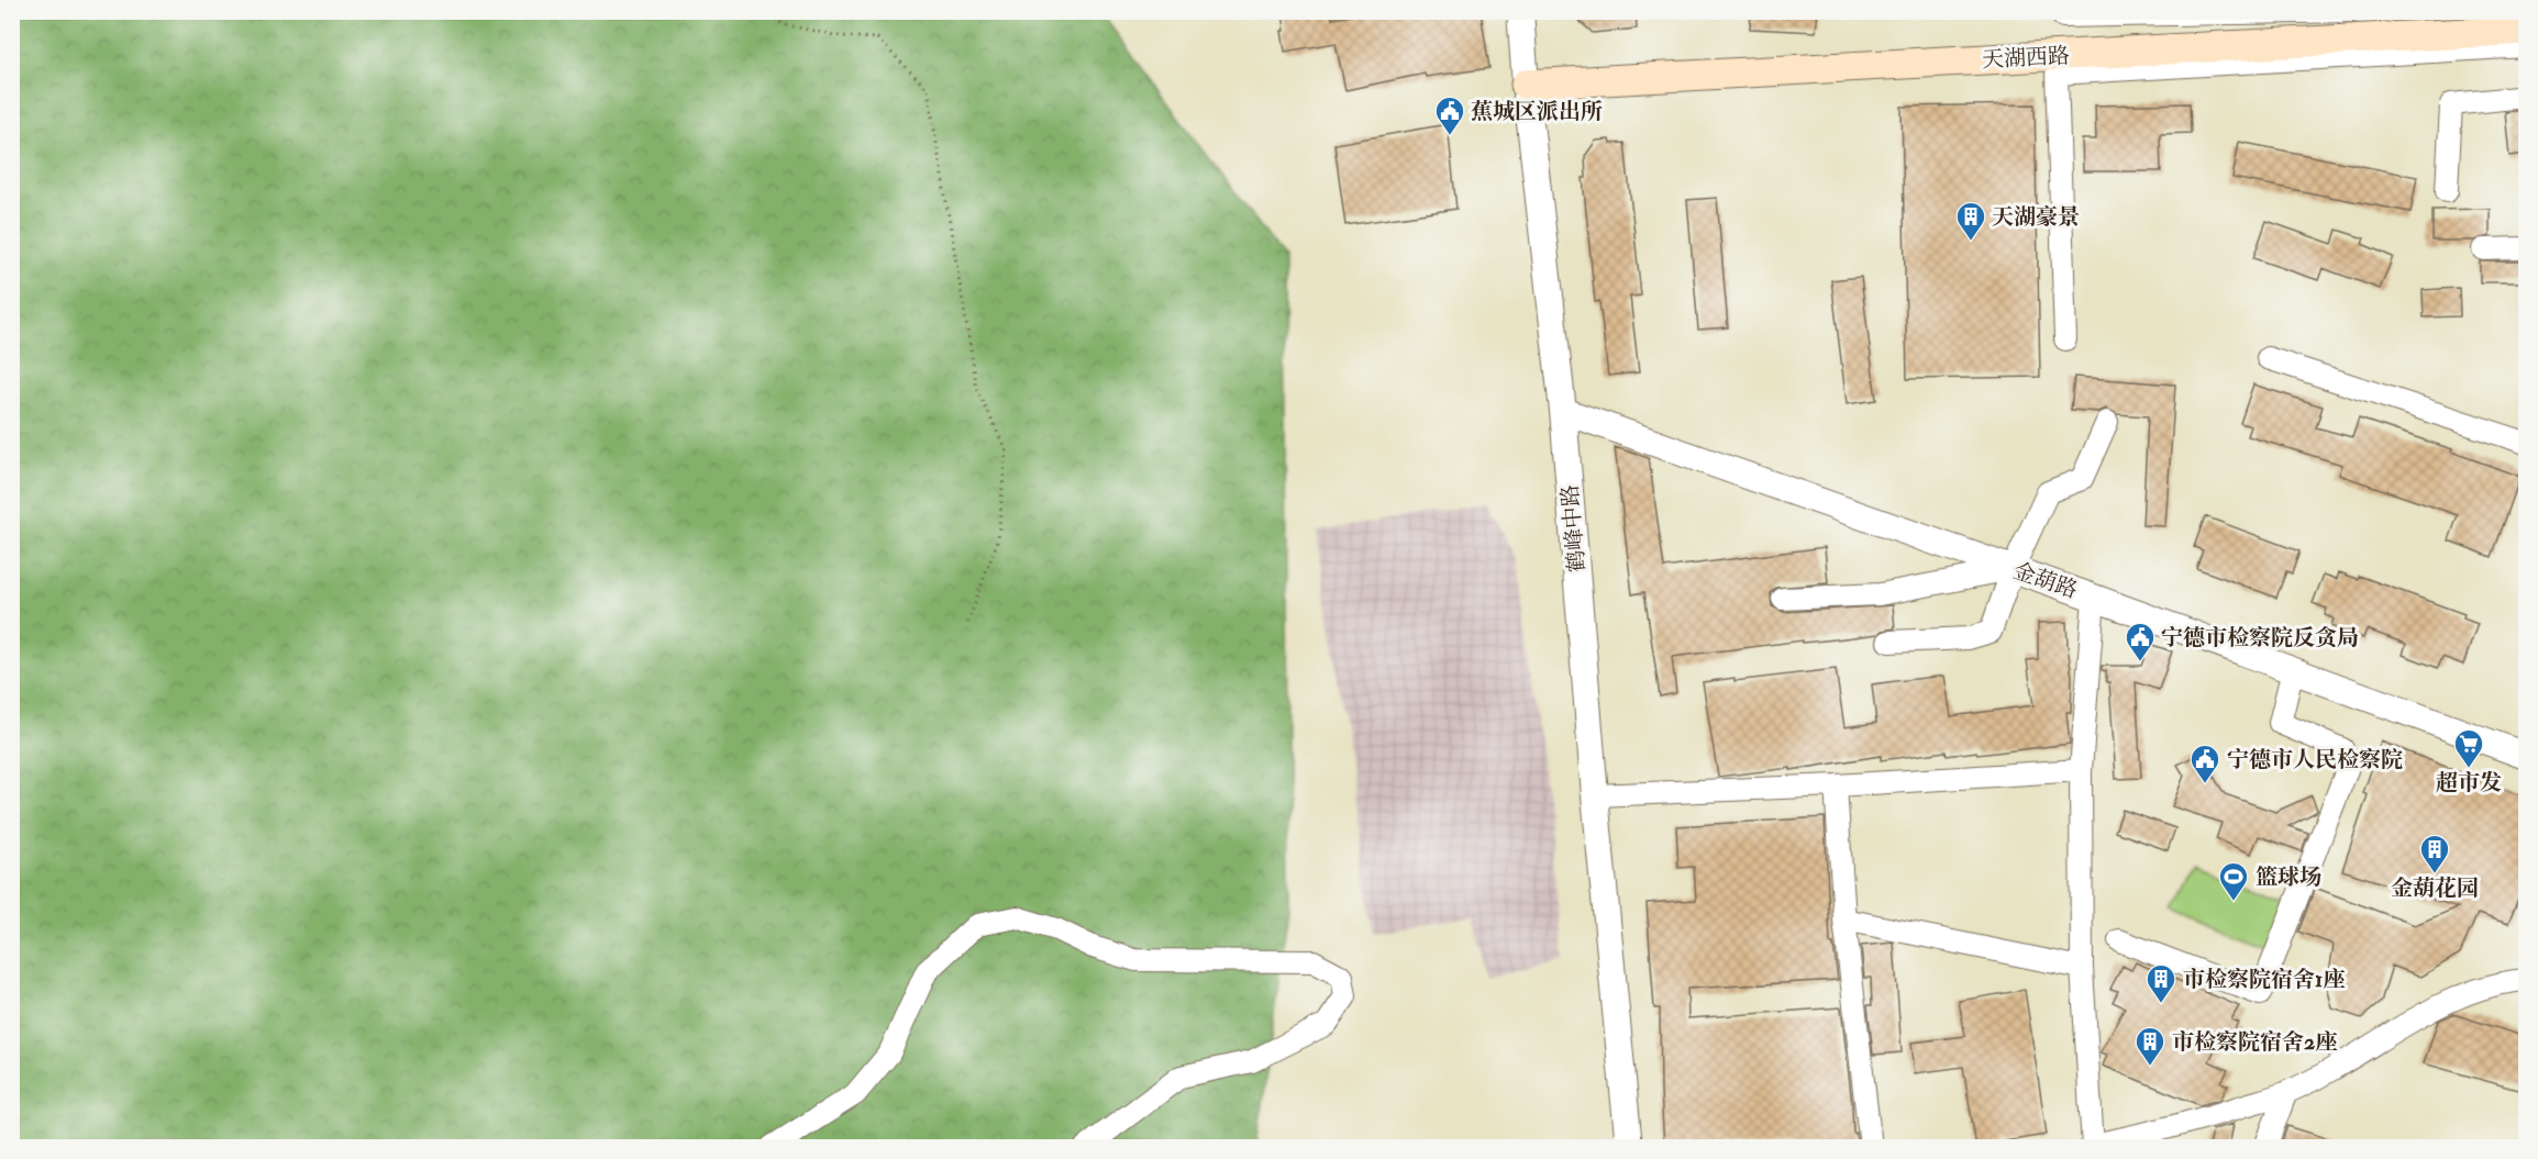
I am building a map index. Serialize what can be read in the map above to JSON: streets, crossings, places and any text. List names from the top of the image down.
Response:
{
  "streets": {
    "main road": ["天湖西路"],
    "street": ["鹤峰中路", "金葫路"]
  },
  "crossings": [
    ["天湖西路", "鹤峰中路"],
    ["鹤峰中路", "金葫路"]
  ],
  "places": {
    "public building": ["蕉城区派出所", "宁德市检察院反贪局", "宁德市人民检察院"],
    "building": [
      "天湖豪景",
      "金葫花园",
      "市检察院宿舍1座",
      "市检察院宿舍2座"
    ],
    "supermarket": ["超市发"],
    "sports": ["篮球场"]
  }
}
